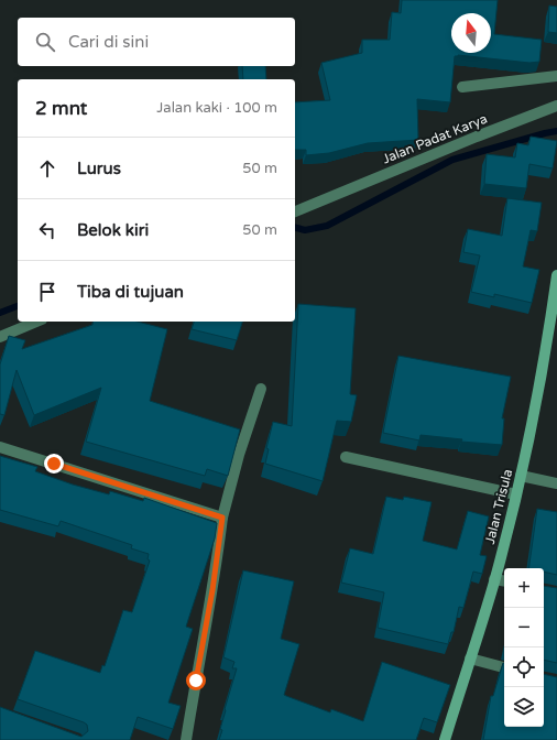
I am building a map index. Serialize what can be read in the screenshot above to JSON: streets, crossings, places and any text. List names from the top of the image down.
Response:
{
  "streets": {
    "street": ["Jalan Padat Karya", "Jalan Trisula"]
  },
  "north": "top",
  "page": {
    "search": "Cari di sini",
    "heading": ["2 mnt", "Jalan kaki · 100 m"],
    "list": [
      ["Lurus", "50 m"],
      ["Belok kiri", "50 m"],
      "Tiba di tujuan"
    ],
    "map_buttons": ["+", "−"]
  }
}
